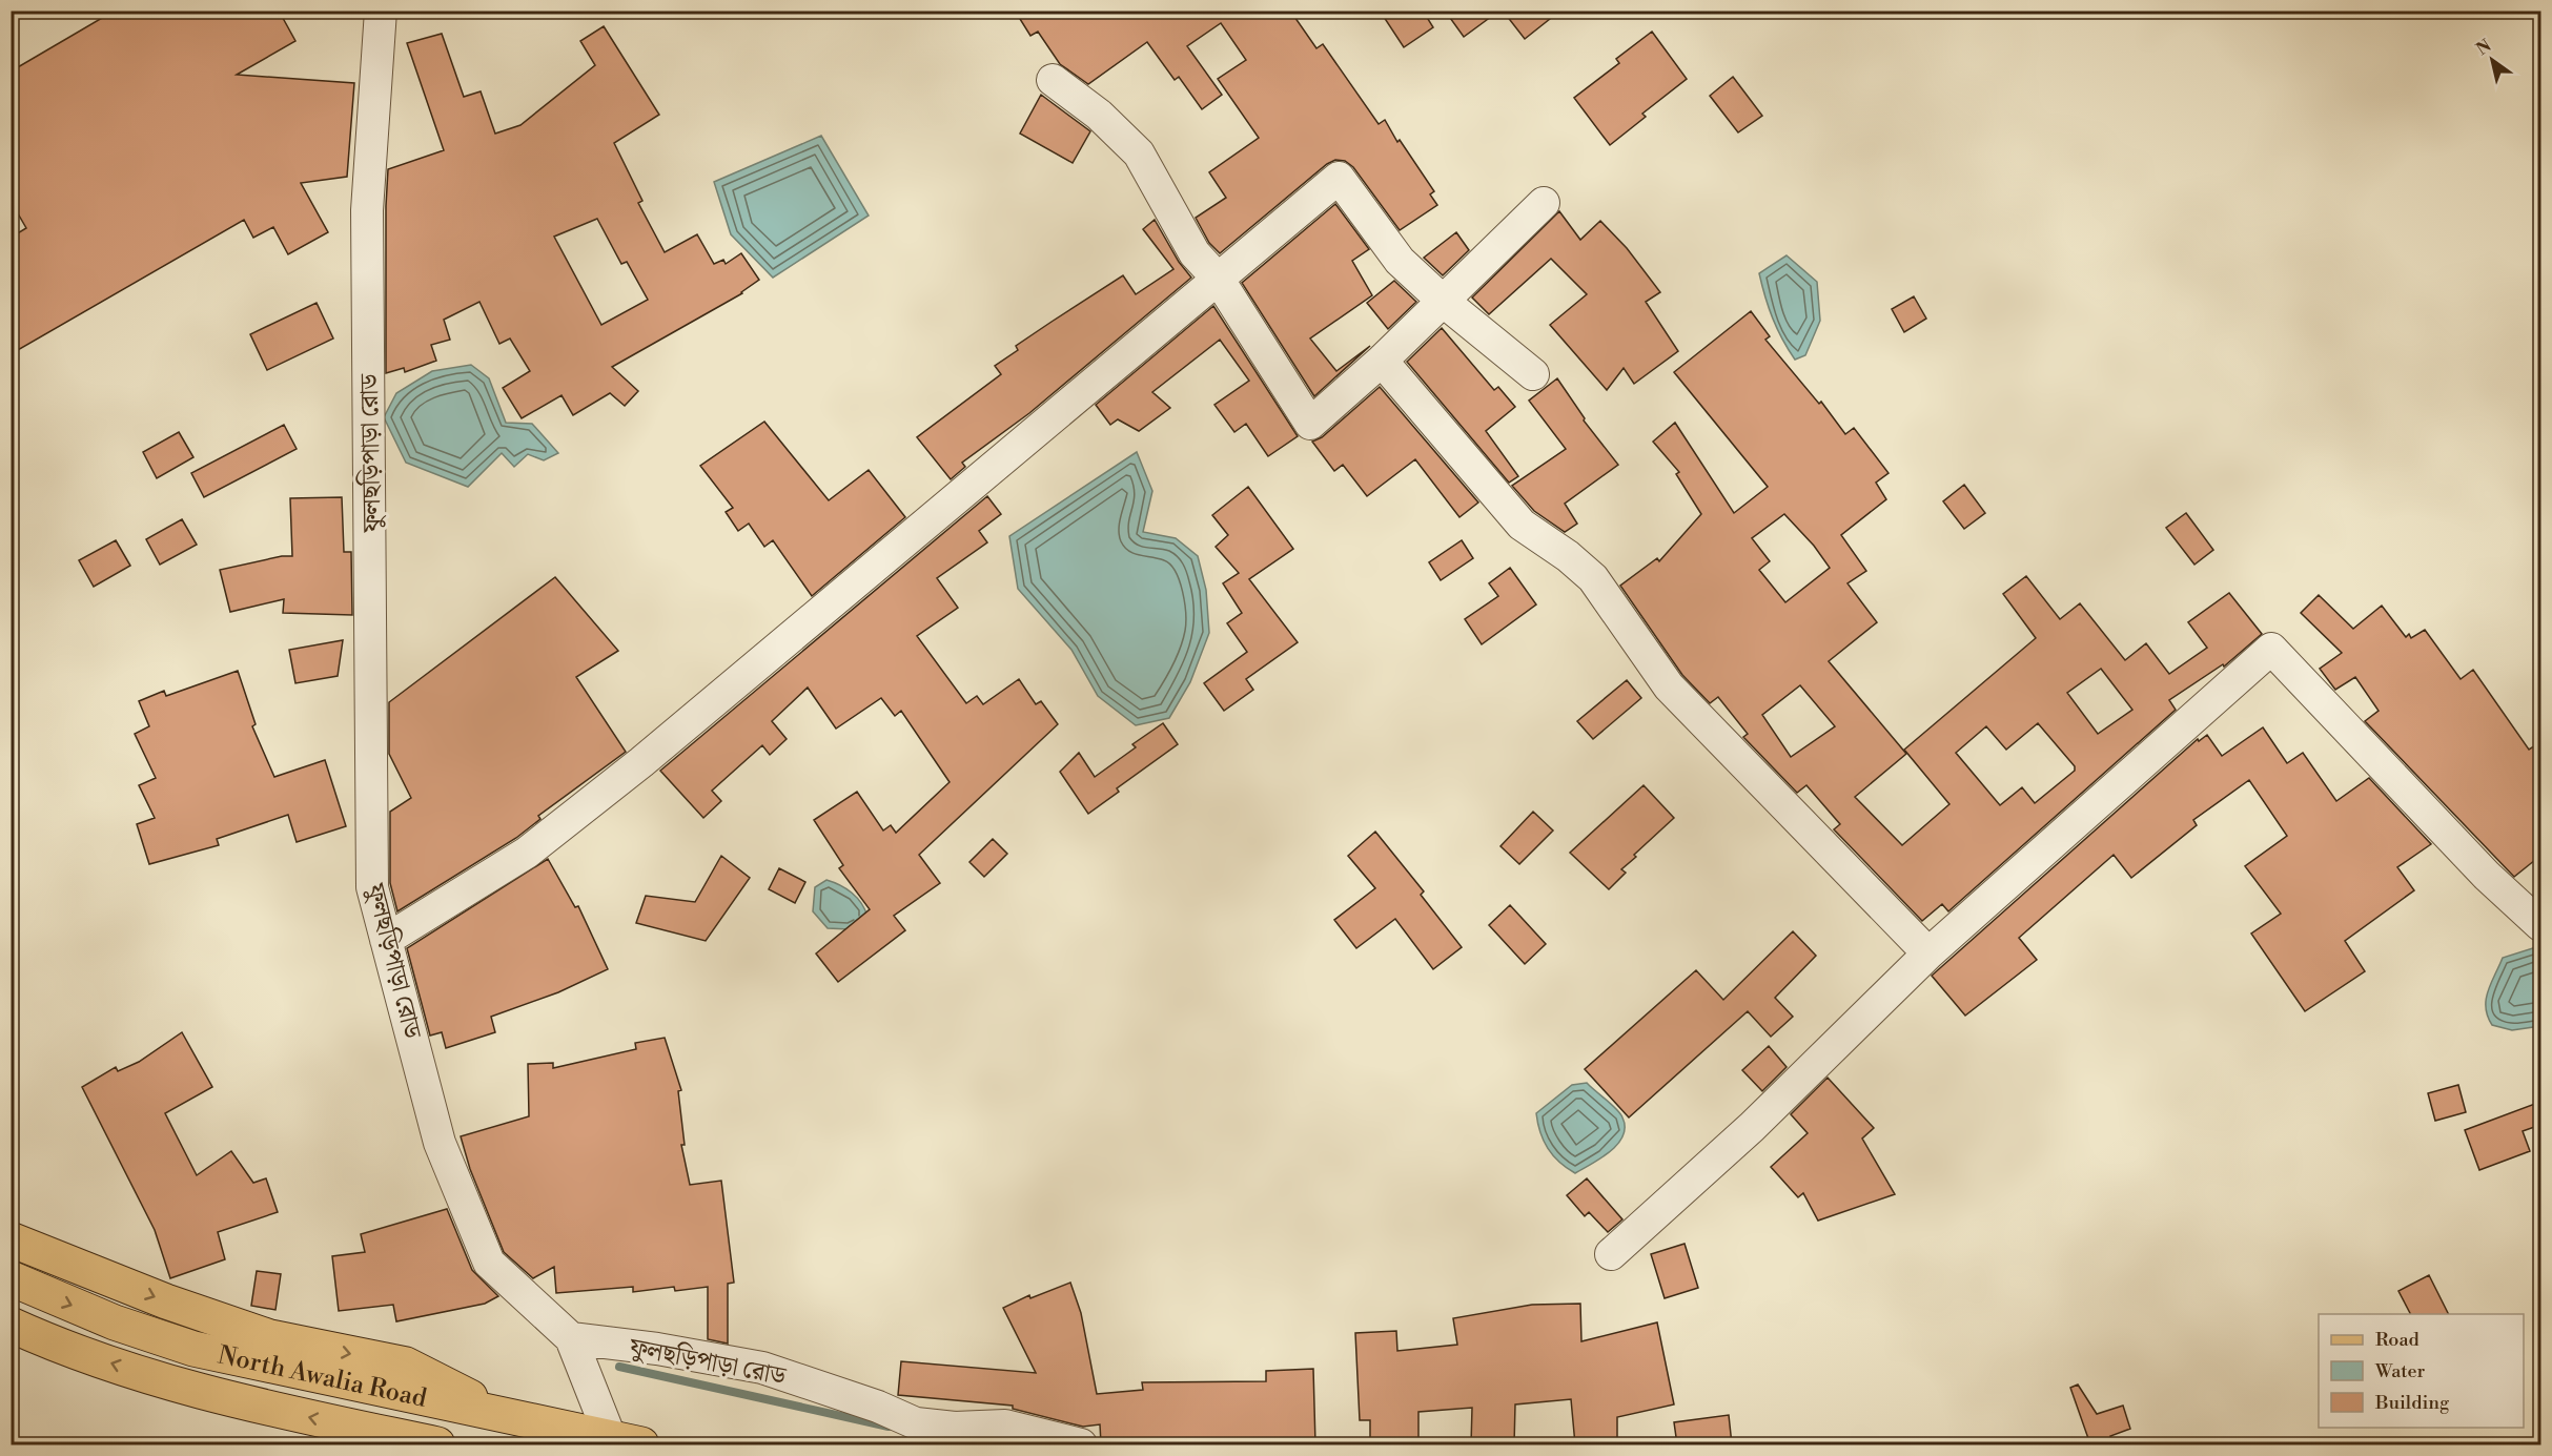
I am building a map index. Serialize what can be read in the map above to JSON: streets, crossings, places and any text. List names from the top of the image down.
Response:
{
  "streets": {
    "main road": ["North Awalia Road"],
    "street": ["ফুলছড়িপাড়া রোড"]
  },
  "legend": ["Road", "Water", "Building"],
  "north": "top left"
}
